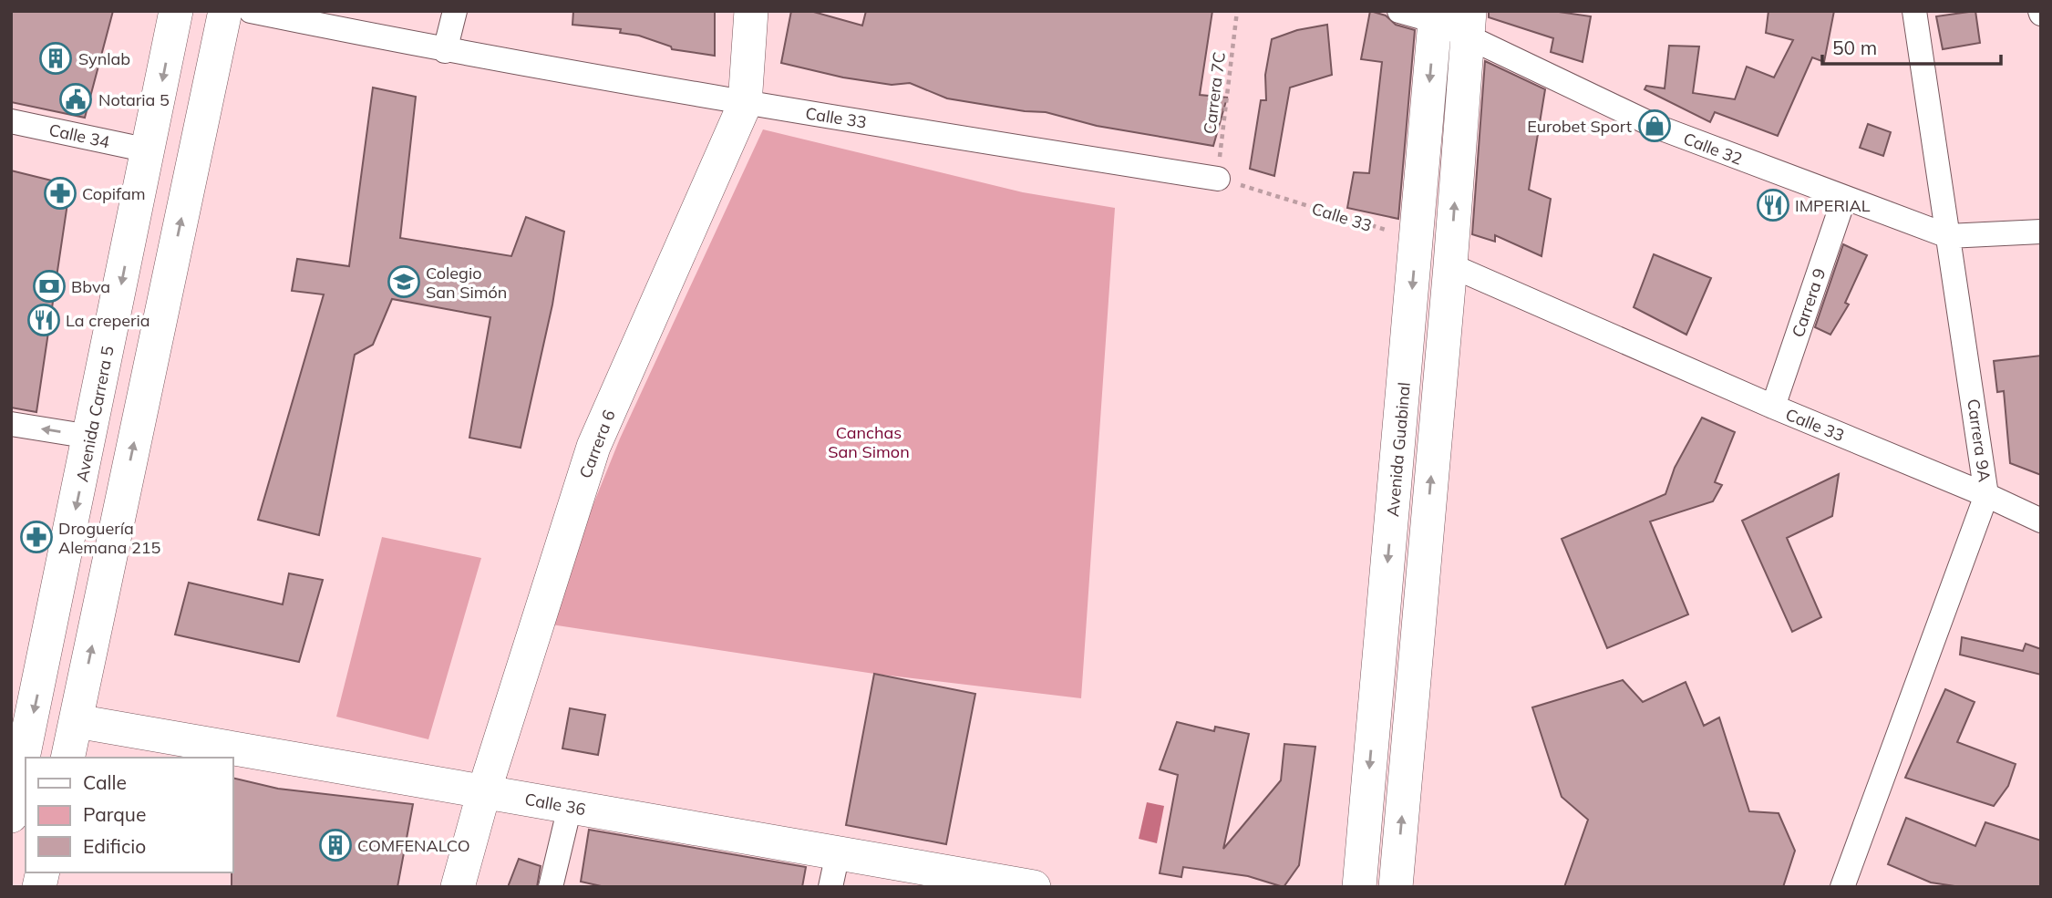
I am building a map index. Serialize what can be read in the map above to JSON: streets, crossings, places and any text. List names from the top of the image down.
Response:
{
  "streets": {
    "main road": [
      "Avenida Carrera 5",
      "Carrera 6",
      "Avenida Guabinal",
      "Calle 36"
    ],
    "street": [
      "Calle 33",
      "Calle 34",
      "Calle 32",
      "Carrera 9",
      "Carrera 9A"
    ],
    "path": ["Carrera 7C"]
  },
  "crossings": [
    ["Carrera 7C", "Calle 33"],
    ["Calle 33", "Carrera 9"],
    ["Calle 33", "Carrera 9A"],
    ["Calle 33", "Carrera 6"],
    ["Calle 33", "Avenida Guabinal"],
    ["Calle 34", "Avenida Carrera 5"],
    ["Calle 32", "Carrera 9"],
    ["Calle 32", "Carrera 9A"],
    ["Calle 32", "Avenida Guabinal"],
    ["Carrera 6", "Calle 36"]
  ],
  "parks": ["Canchas San Simon"],
  "places": {
    "building": ["Synlab", "COMFENALCO"],
    "public building": ["Notaria 5"],
    "shop": ["Eurobet Sport"],
    "pharmacy": ["Copifam", "Droguería Alemana 215"],
    "restaurant": ["IMPERIAL", "La creperia"],
    "school or university": ["Colegio San Simón"],
    "bank": ["Bbva"]
  },
  "legend": ["Calle", "Parque", "Edificio"],
  "scale_bar": "50 m"
}
